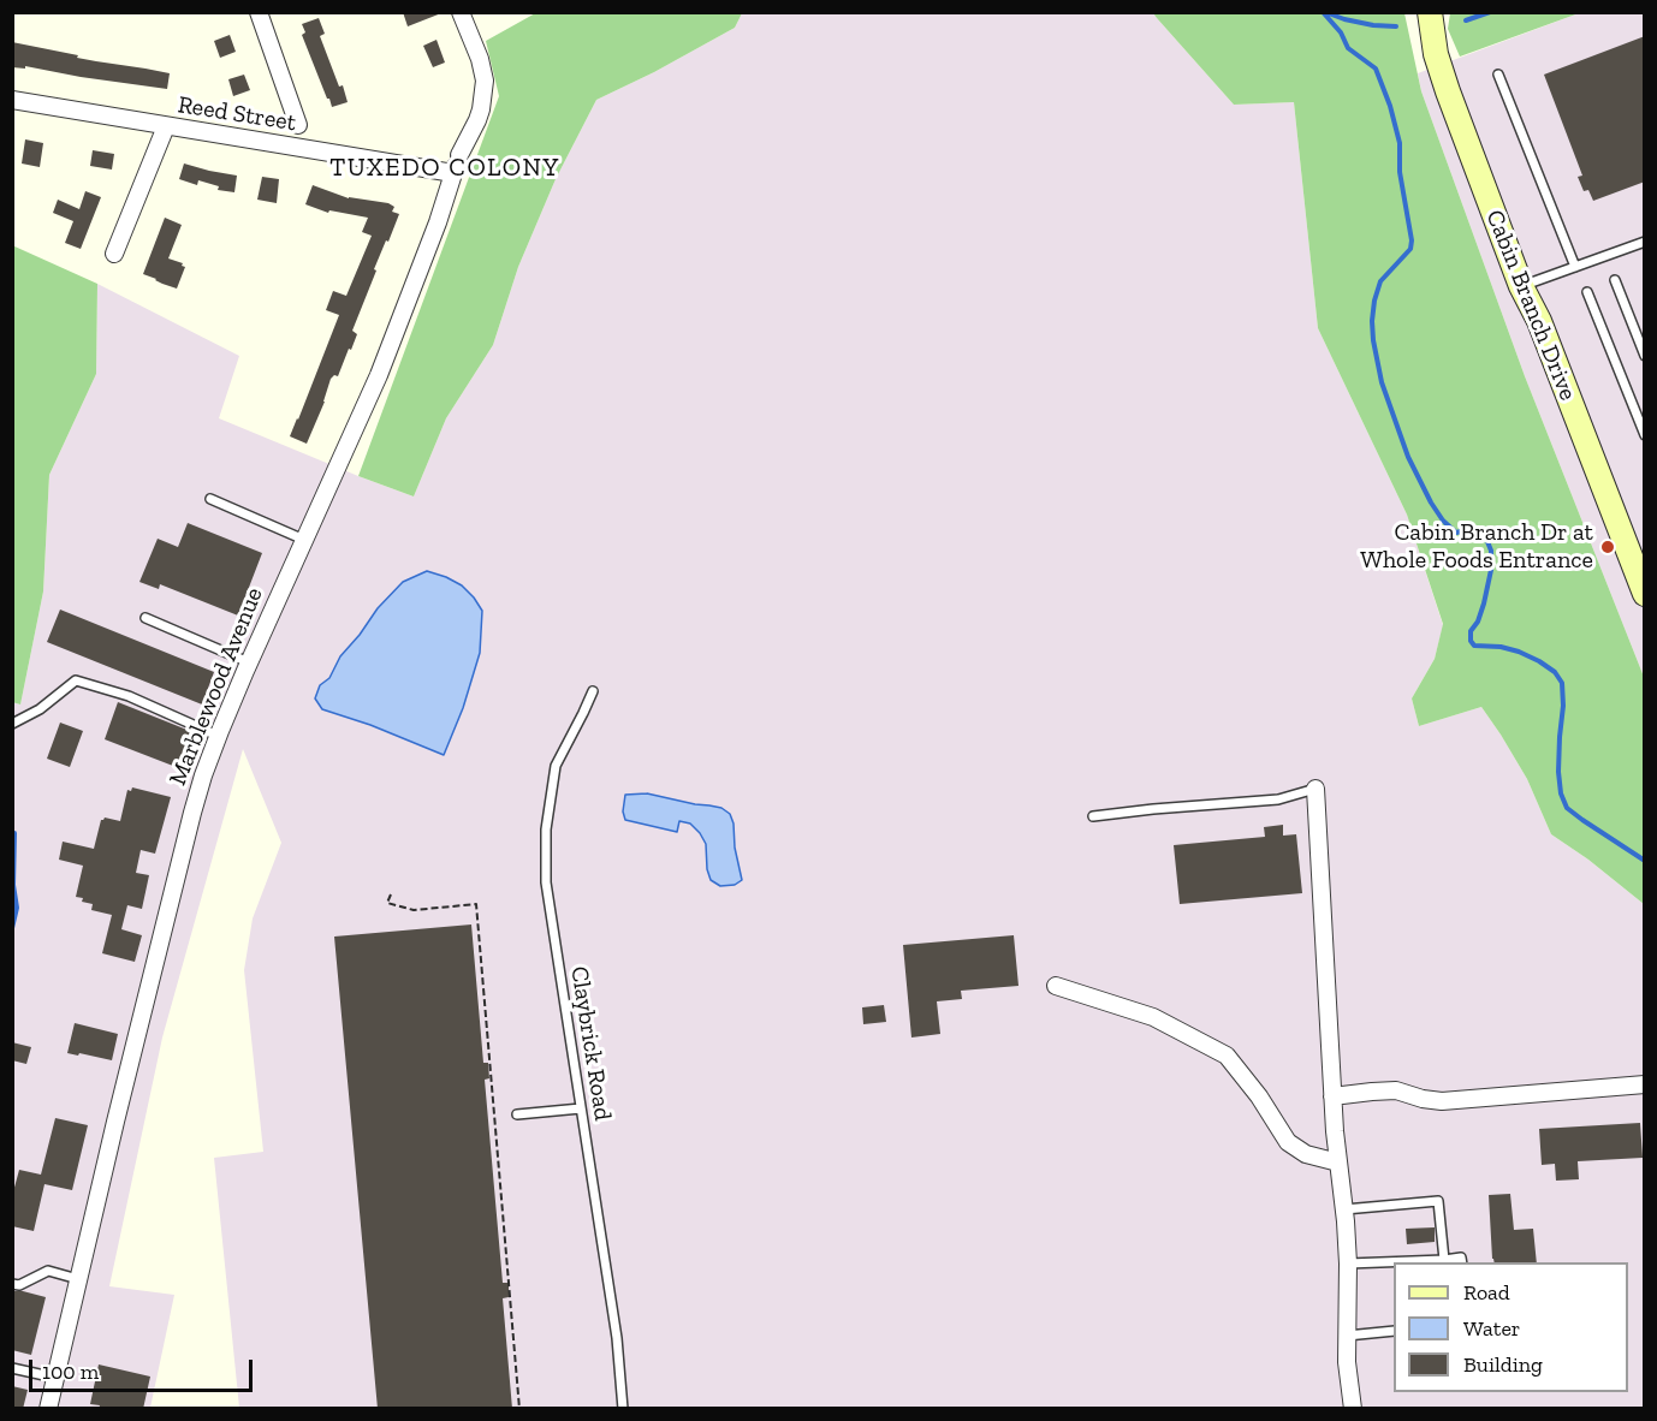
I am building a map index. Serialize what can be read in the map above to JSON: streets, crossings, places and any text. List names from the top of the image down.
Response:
{
  "streets": {
    "street": ["Reed Street", "Cabin Branch Drive", "Marblewood Avenue"],
    "lane": ["Claybrick Road"]
  },
  "crossings": [
    ["Reed Street", "Marblewood Avenue"]
  ],
  "districts": ["TUXEDO COLONY"],
  "places": ["Cabin Branch Dr at Whole Foods Entrance"],
  "legend": ["Road", "Water", "Building"],
  "scale_bar": "100 m"
}
